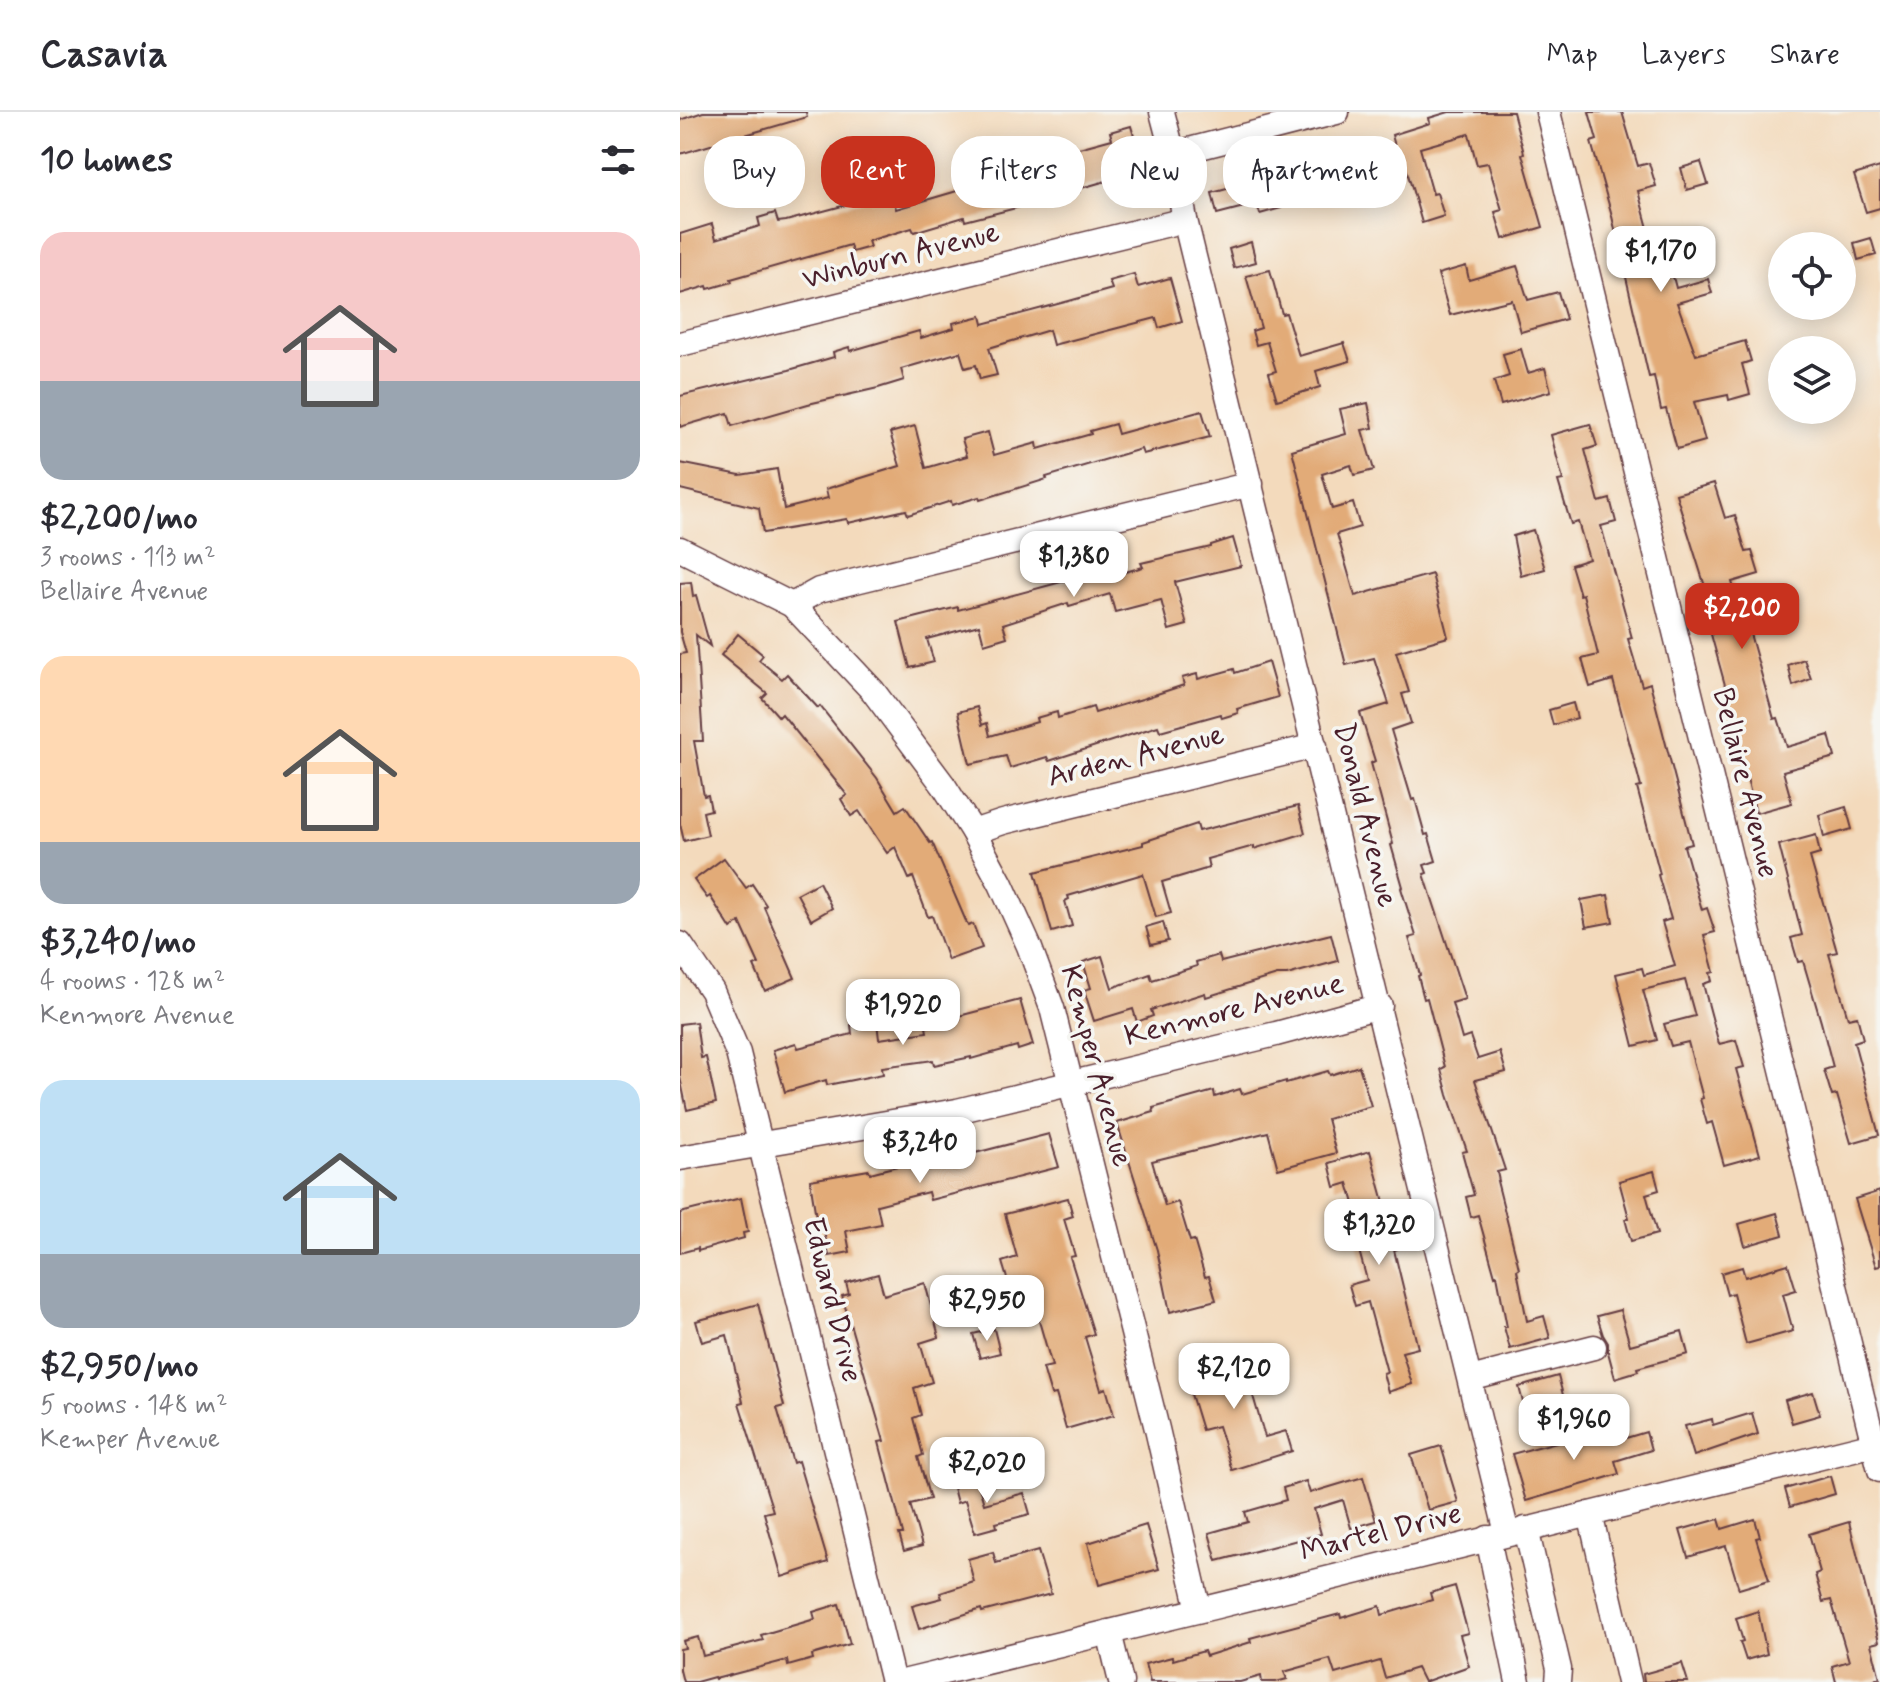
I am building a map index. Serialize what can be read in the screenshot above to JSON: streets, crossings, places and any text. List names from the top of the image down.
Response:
{
  "streets": {
    "street": [
      "Winburn Avenue",
      "Arden Avenue",
      "Bellaire Avenue",
      "Donald Avenue",
      "Kenmore Avenue",
      "Kemper Avenue",
      "Edward Drive",
      "Martel Drive"
    ]
  },
  "crossings": [
    ["Winburn Avenue", "Donald Avenue"],
    ["Arden Avenue", "Donald Avenue"],
    ["Arden Avenue", "Kemper Avenue"],
    ["Bellaire Avenue", "Martel Drive"],
    ["Donald Avenue", "Kenmore Avenue"],
    ["Donald Avenue", "Martel Drive"],
    ["Kenmore Avenue", "Kemper Avenue"],
    ["Kenmore Avenue", "Edward Drive"],
    ["Kemper Avenue", "Martel Drive"]
  ],
  "page": {
    "header": "Casavia",
    "nav": ["Map", "Layers", "Share"],
    "heading": "10 homes",
    "chip": [
      "Buy",
      "Rent",
      "Filters",
      "New",
      "Apartment"
    ],
    "list": [
      {
        "name": "$2,200/mo",
        "note": "3 rooms · 113 m² · Bellaire Avenue"
      },
      {
        "name": "$3,240/mo",
        "note": "4 rooms · 128 m² · Kenmore Avenue"
      },
      {
        "name": "$2,950/mo",
        "note": "5 rooms · 148 m² · Kemper Avenue"
      }
    ],
    "price": [
      "$1,170",
      "$1,380",
      "$2,200",
      "$1,920",
      "$3,240",
      "$1,320",
      "$2,950",
      "$2,120",
      "$1,960",
      "$2,020"
    ]
  }
}
